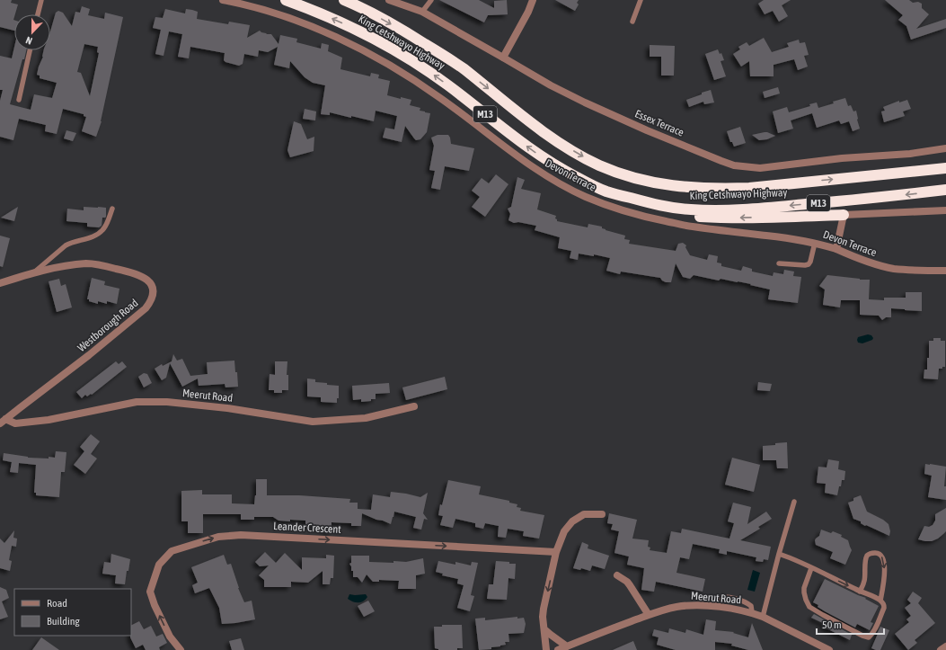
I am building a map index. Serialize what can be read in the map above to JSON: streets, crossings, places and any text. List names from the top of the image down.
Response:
{
  "streets": {
    "highway": ["King Cetshwayo Highway", "M13"],
    "street": [
      "Essex Terrace",
      "Devon Terrace",
      "Westborough Road",
      "Meerut Road",
      "Leander Crescent"
    ]
  },
  "crossings": [
    ["Westborough Road", "Meerut Road"]
  ],
  "legend": ["Road", "Building"],
  "scale_bar": "50 m",
  "north": "bottom"
}
